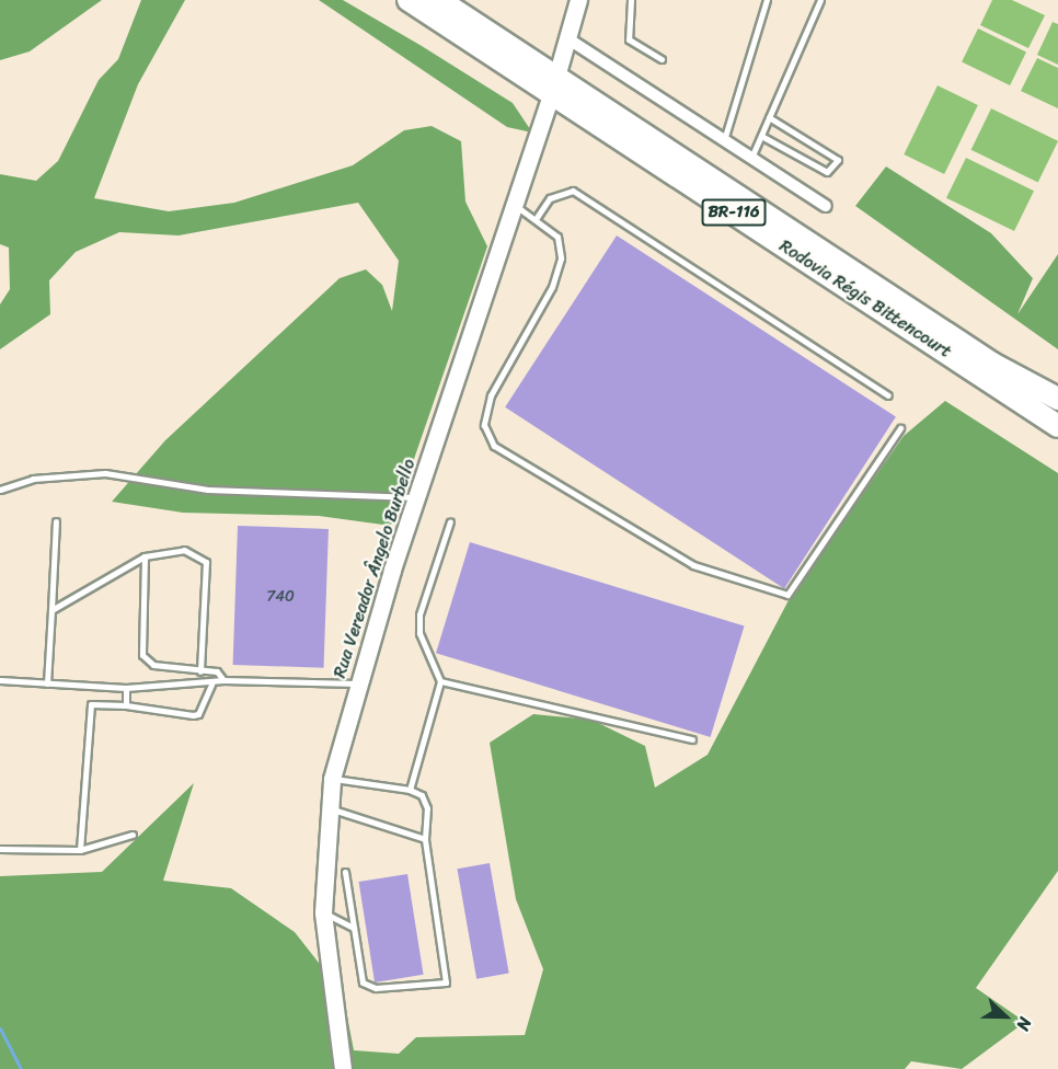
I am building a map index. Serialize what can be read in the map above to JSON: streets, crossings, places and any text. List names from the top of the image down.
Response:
{
  "streets": {
    "highway": ["BR-116", "Rodovia Régis Bittencourt"],
    "main road": ["Rua Vereador Ângelo Burbello"]
  },
  "crossings": [
    ["Rodovia Régis Bittencourt", "Rua Vereador Ângelo Burbello"]
  ],
  "house_numbers": ["740"],
  "north": "right"
}
